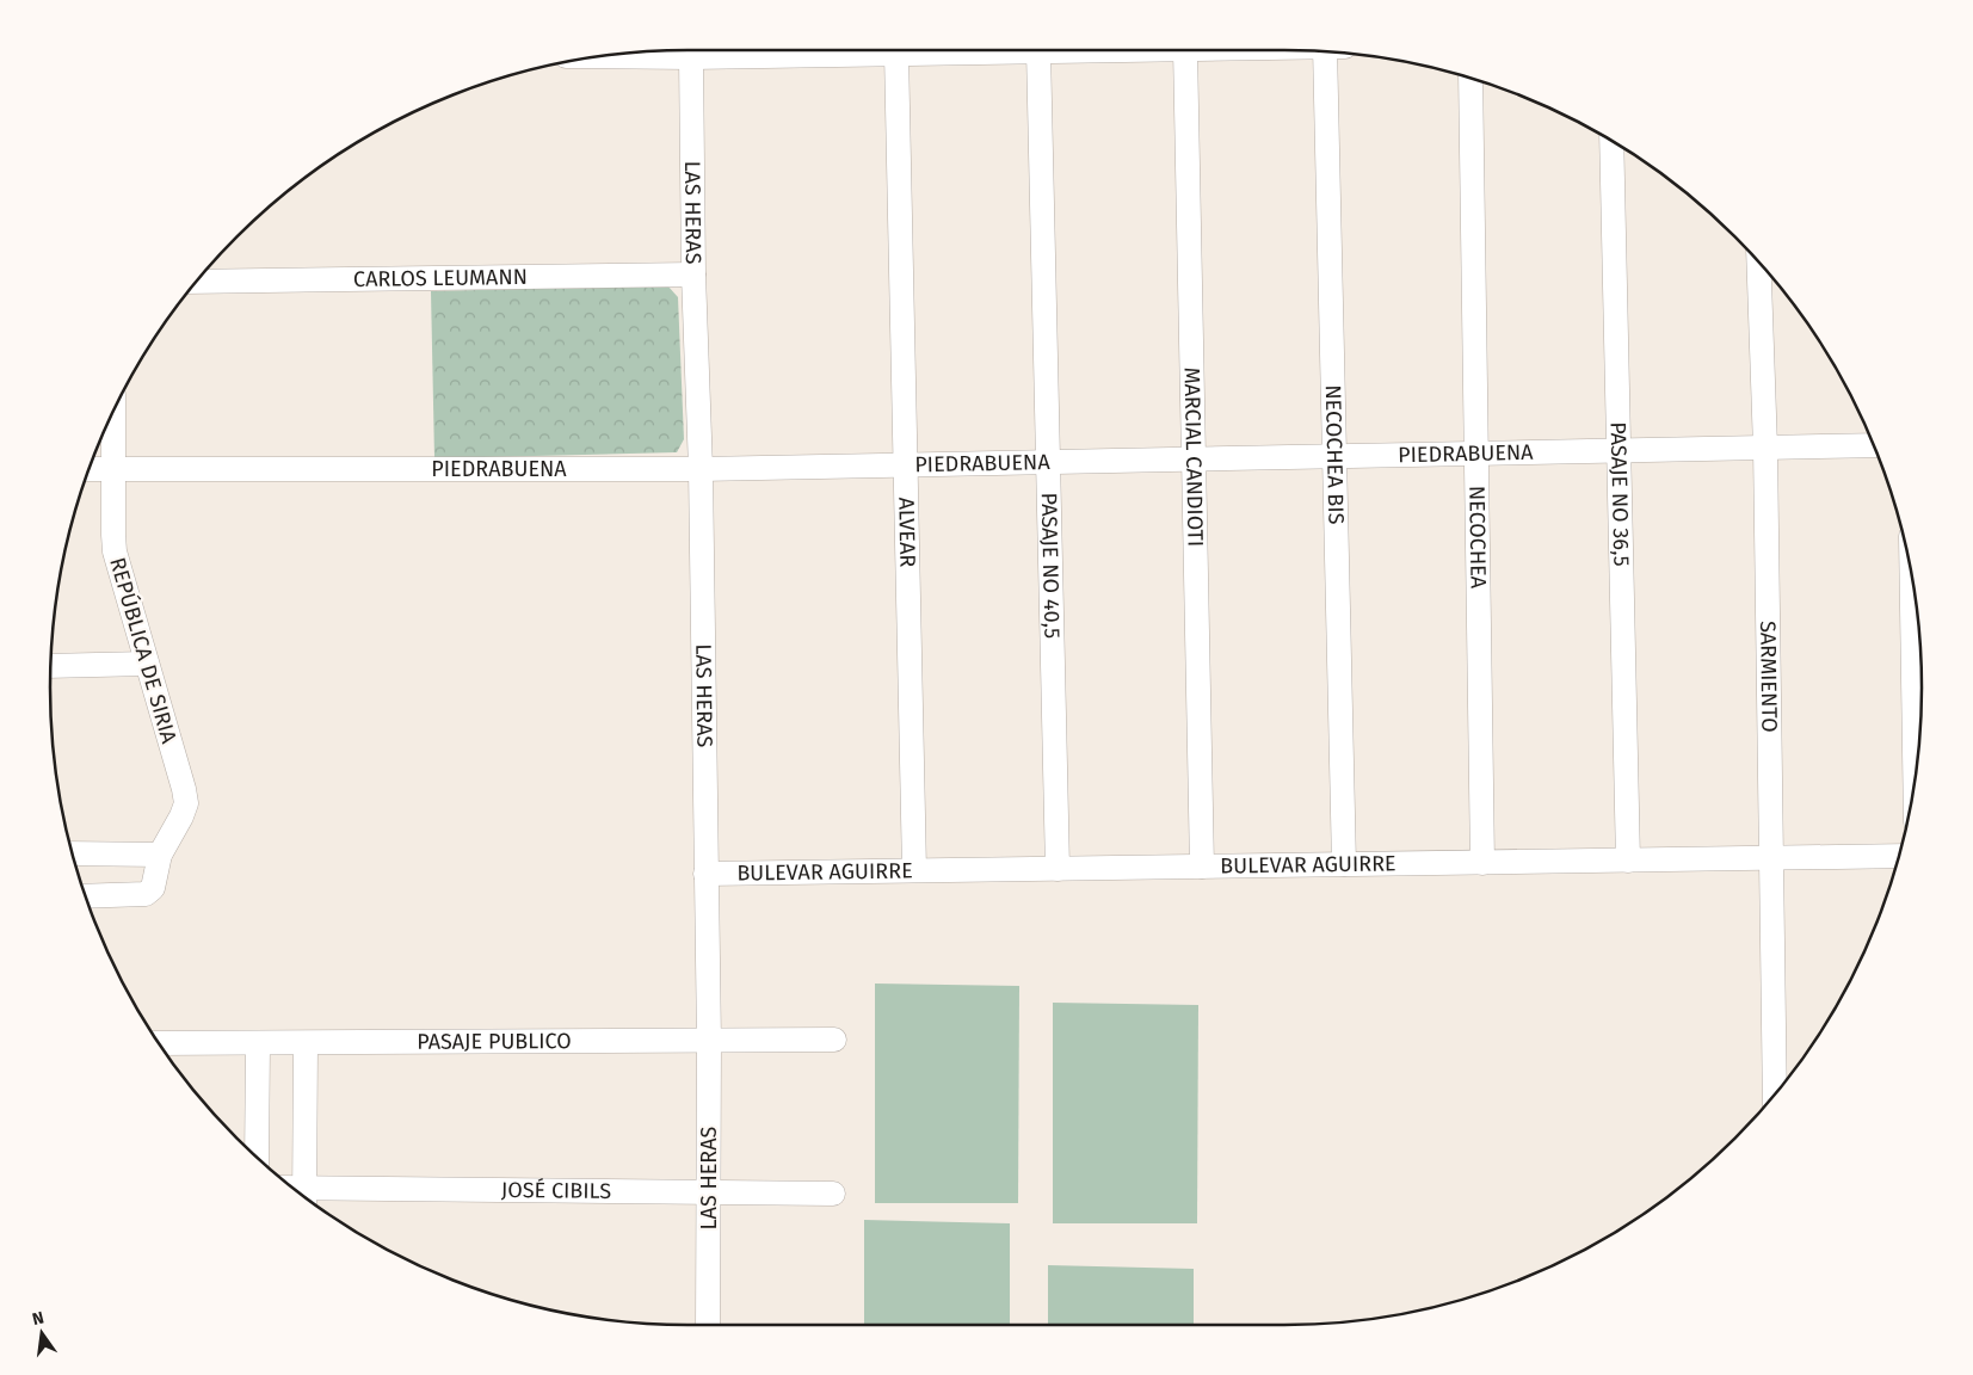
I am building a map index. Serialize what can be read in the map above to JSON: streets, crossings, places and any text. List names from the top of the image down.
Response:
{
  "streets": {
    "street": [
      "LAS HERAS",
      "CARLOS LEUMANN",
      "PIEDRABUENA",
      "NECOCHEA BIS",
      "MARCIAL CANDIOTI",
      "PASAJE NO 36,5",
      "ALVEAR",
      "NECOCHEA",
      "PASAJE NO 40,5",
      "REPÚBLICA DE SIRIA",
      "SARMIENTO",
      "BULEVAR AGUIRRE",
      "PASAJE PUBLICO",
      "JOSÉ CIBILS"
    ]
  },
  "crossings": [
    ["LAS HERAS", "CARLOS LEUMANN"],
    ["LAS HERAS", "PIEDRABUENA"],
    ["LAS HERAS", "BULEVAR AGUIRRE"],
    ["LAS HERAS", "PASAJE PUBLICO"],
    ["LAS HERAS", "JOSÉ CIBILS"],
    ["PIEDRABUENA", "NECOCHEA BIS"],
    ["PIEDRABUENA", "MARCIAL CANDIOTI"],
    ["PIEDRABUENA", "PASAJE NO 36,5"],
    ["PIEDRABUENA", "ALVEAR"],
    ["PIEDRABUENA", "NECOCHEA"],
    ["PIEDRABUENA", "PASAJE NO 40,5"],
    ["PIEDRABUENA", "REPÚBLICA DE SIRIA"],
    ["PIEDRABUENA", "SARMIENTO"],
    ["NECOCHEA BIS", "BULEVAR AGUIRRE"],
    ["MARCIAL CANDIOTI", "BULEVAR AGUIRRE"],
    ["PASAJE NO 36,5", "BULEVAR AGUIRRE"],
    ["ALVEAR", "BULEVAR AGUIRRE"],
    ["NECOCHEA", "BULEVAR AGUIRRE"],
    ["PASAJE NO 40,5", "BULEVAR AGUIRRE"],
    ["SARMIENTO", "BULEVAR AGUIRRE"]
  ],
  "north": "top"
}
